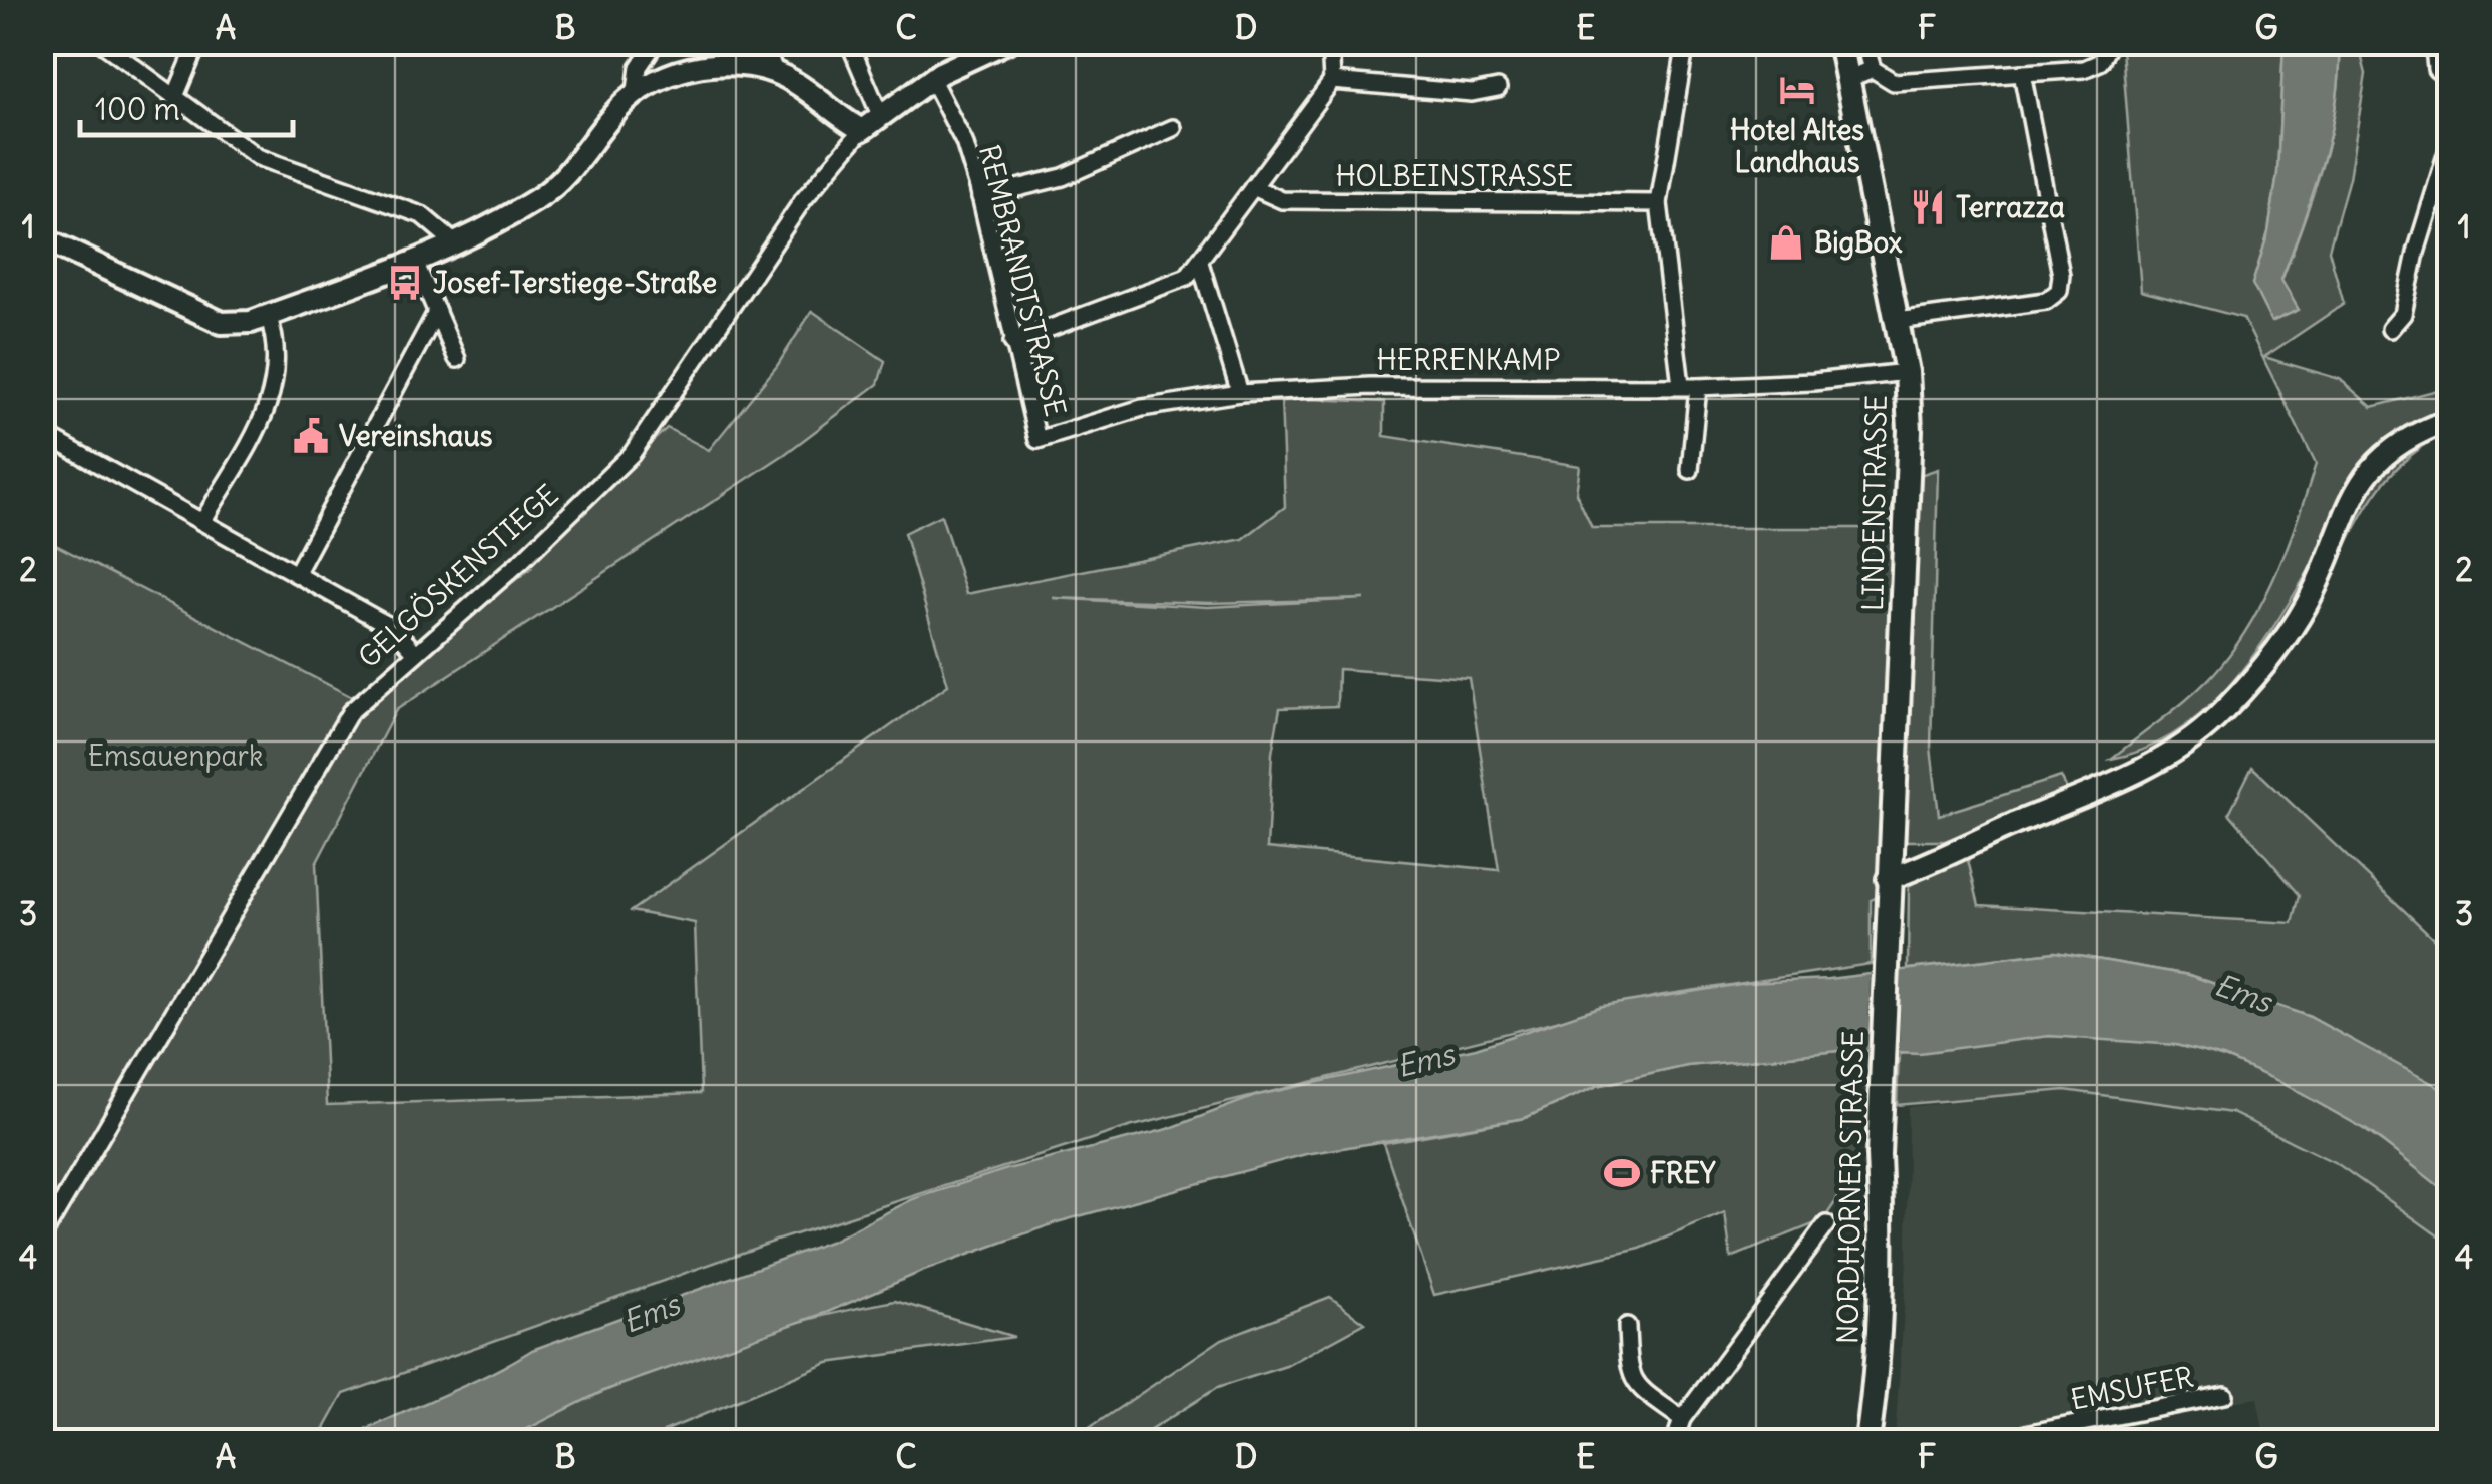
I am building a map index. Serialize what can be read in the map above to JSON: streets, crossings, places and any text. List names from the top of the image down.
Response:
{
  "streets": {
    "main road": ["LINDENSTRASSE", "NORDHORNER STRASSE"],
    "street": [
      "HOLBEINSTRASSE",
      "REMBRANDTSTRASSE",
      "HERRENKAMP",
      "GELGÖSKENSTIEGE",
      "EMSUFER"
    ]
  },
  "crossings": [
    ["REMBRANDTSTRASSE", "HERRENKAMP"],
    ["REMBRANDTSTRASSE", "GELGÖSKENSTIEGE"],
    ["HERRENKAMP", "LINDENSTRASSE"],
    ["LINDENSTRASSE", "NORDHORNER STRASSE"]
  ],
  "water": ["Ems"],
  "parks": ["Emsauenpark"],
  "places": {
    "hotel": ["Hotel Altes Landhaus"],
    "restaurant": ["Terrazza"],
    "shop": ["BigBox"],
    "bus stop": ["Josef-Terstiege-Straße"],
    "public building": ["Vereinshaus"],
    "sports": ["FREY"]
  },
  "scale_bar": "100 m",
  "grid": {
    "columns": [
      "A",
      "B",
      "C",
      "D",
      "E",
      "F",
      "G"
    ],
    "rows": [
      "1",
      "2",
      "3",
      "4"
    ]
  }
}
